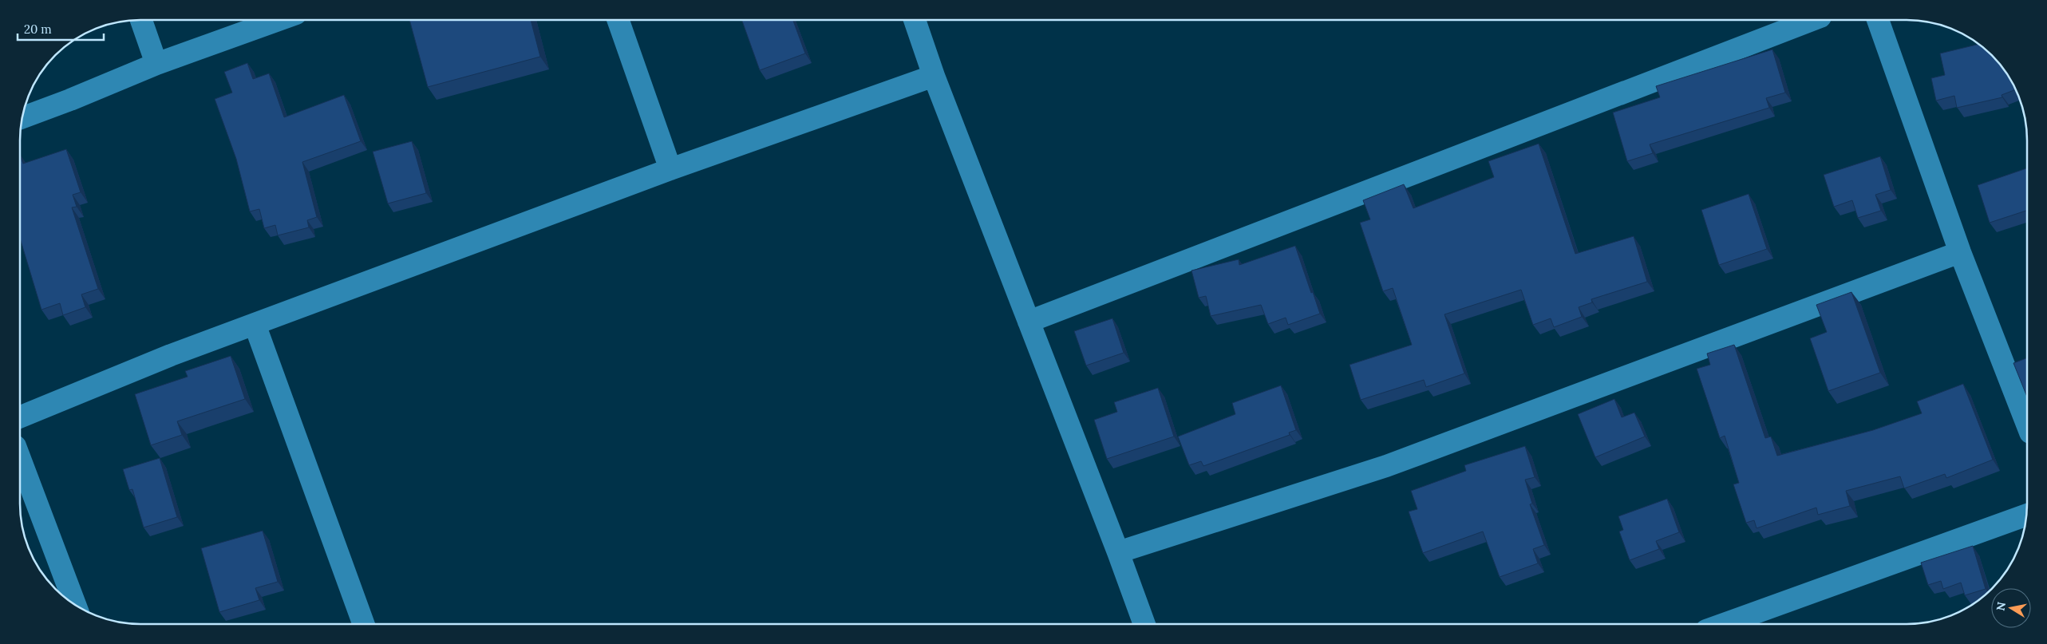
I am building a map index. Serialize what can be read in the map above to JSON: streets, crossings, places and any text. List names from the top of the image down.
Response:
{
  "scale_bar": "20 m",
  "north": "left"
}
